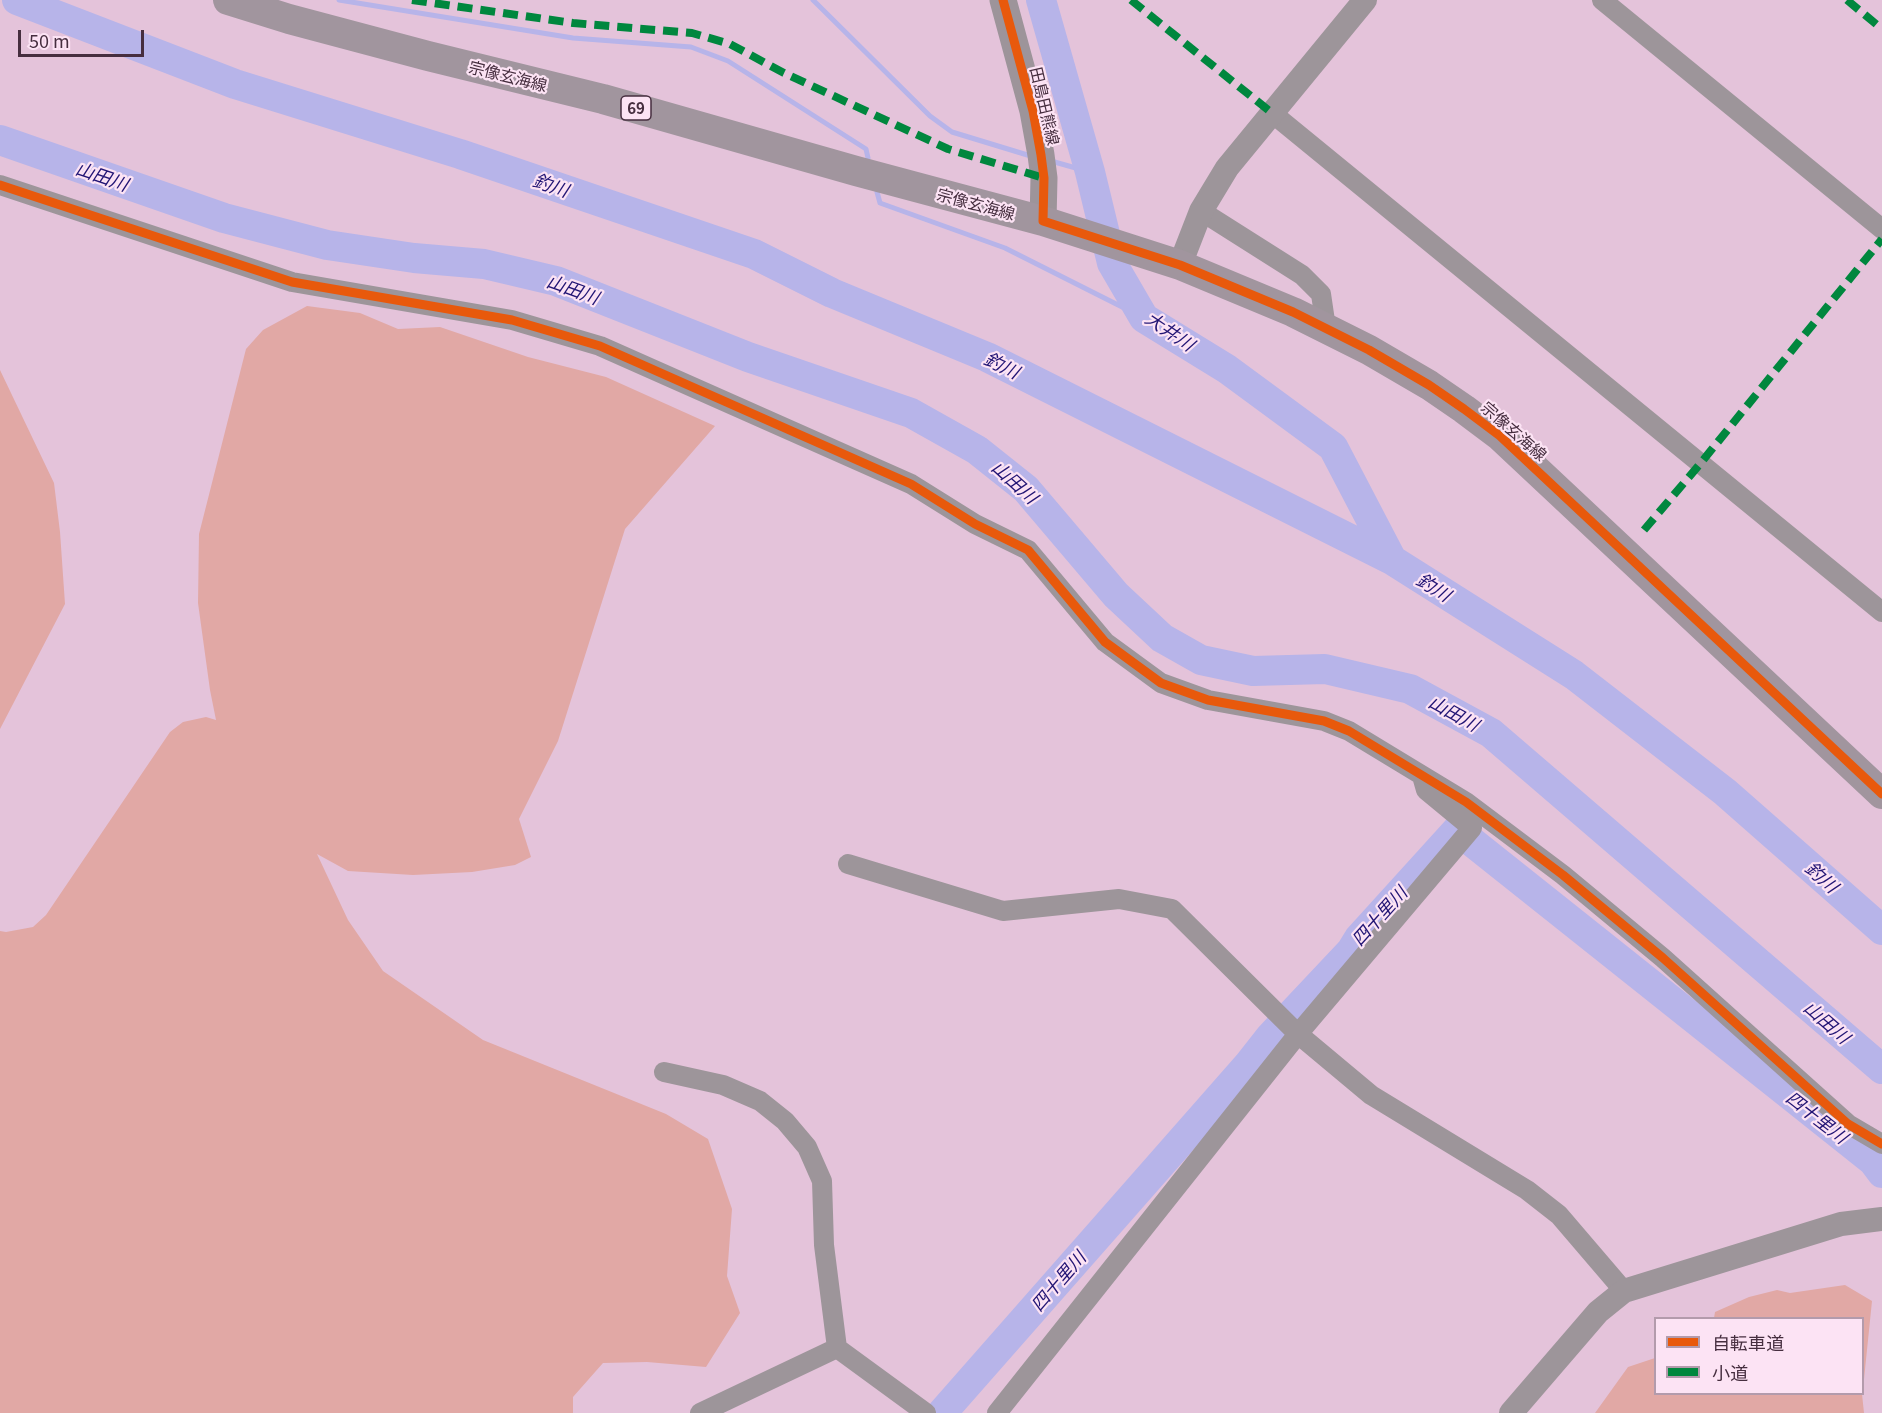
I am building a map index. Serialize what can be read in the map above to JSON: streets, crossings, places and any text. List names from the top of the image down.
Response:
{
  "streets": {
    "main road": ["宗像玄海線", "田島田熊線", "69"]
  },
  "crossings": [
    ["宗像玄海線", "田島田熊線"]
  ],
  "water": [
    "山田川",
    "釣川",
    "大井川",
    "四十里川"
  ],
  "legend": ["自転車道", "小道"],
  "scale_bar": "50 m"
}
